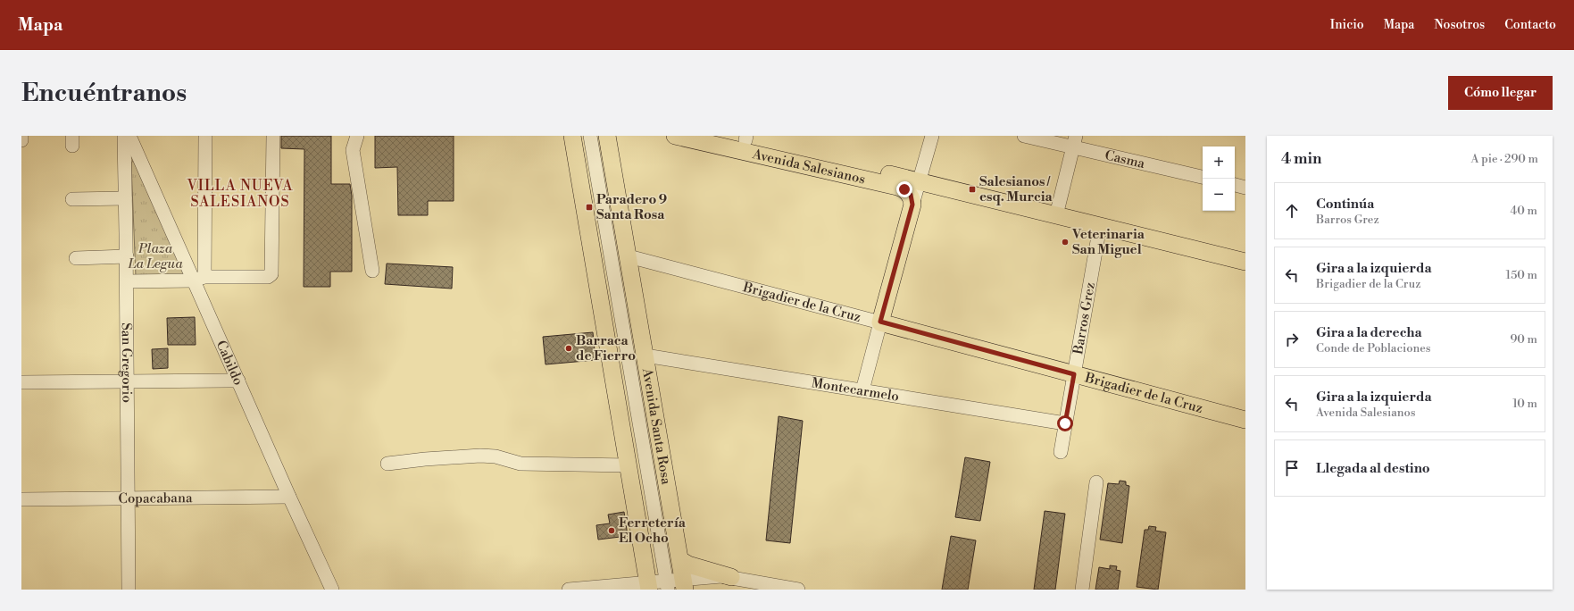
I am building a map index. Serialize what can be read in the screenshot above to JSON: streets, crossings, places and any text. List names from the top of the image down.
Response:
{
  "streets": {
    "main road": ["Avenida Salesianos", "Brigadier de la Cruz", "Avenida Santa Rosa"],
    "street": [
      "Casma",
      "Barros Grez",
      "San Gregorio",
      "Cabildo",
      "Montecarmelo",
      "Copacabana"
    ]
  },
  "crossings": [
    ["Avenida Salesianos", "Barros Grez"],
    ["Brigadier de la Cruz", "Barros Grez"],
    ["Brigadier de la Cruz", "Avenida Santa Rosa"],
    ["Barros Grez", "Montecarmelo"],
    ["San Gregorio", "Copacabana"],
    ["Cabildo", "Copacabana"],
    ["Montecarmelo", "Avenida Santa Rosa"]
  ],
  "districts": ["VILLA NUEVA SALESIANOS"],
  "parks": ["Plaza La Legua"],
  "places": {
    "transit": ["Salesianos / esq. Murcia", "Paradero 9 Santa Rosa"],
    "other": ["Veterinaria San Miguel", "Barraca de Fierro", "Ferretería El Ocho"]
  },
  "page": {
    "header": "Mapa",
    "nav": [
      "Inicio",
      "Mapa",
      "Nosotros",
      "Contacto"
    ],
    "buttons": "Cómo llegar",
    "title": "Encuéntranos",
    "heading": ["4 min", "A pie · 290 m"],
    "map_buttons": ["+", "−"],
    "list": [
      ["Continúa", "Barros Grez", "40 m"],
      ["Gira a la izquierda", "Brigadier de la Cruz", "150 m"],
      ["Gira a la derecha", "Conde de Poblaciones", "90 m"],
      ["Gira a la izquierda", "Avenida Salesianos", "10 m"],
      "Llegada al destino"
    ]
  }
}
